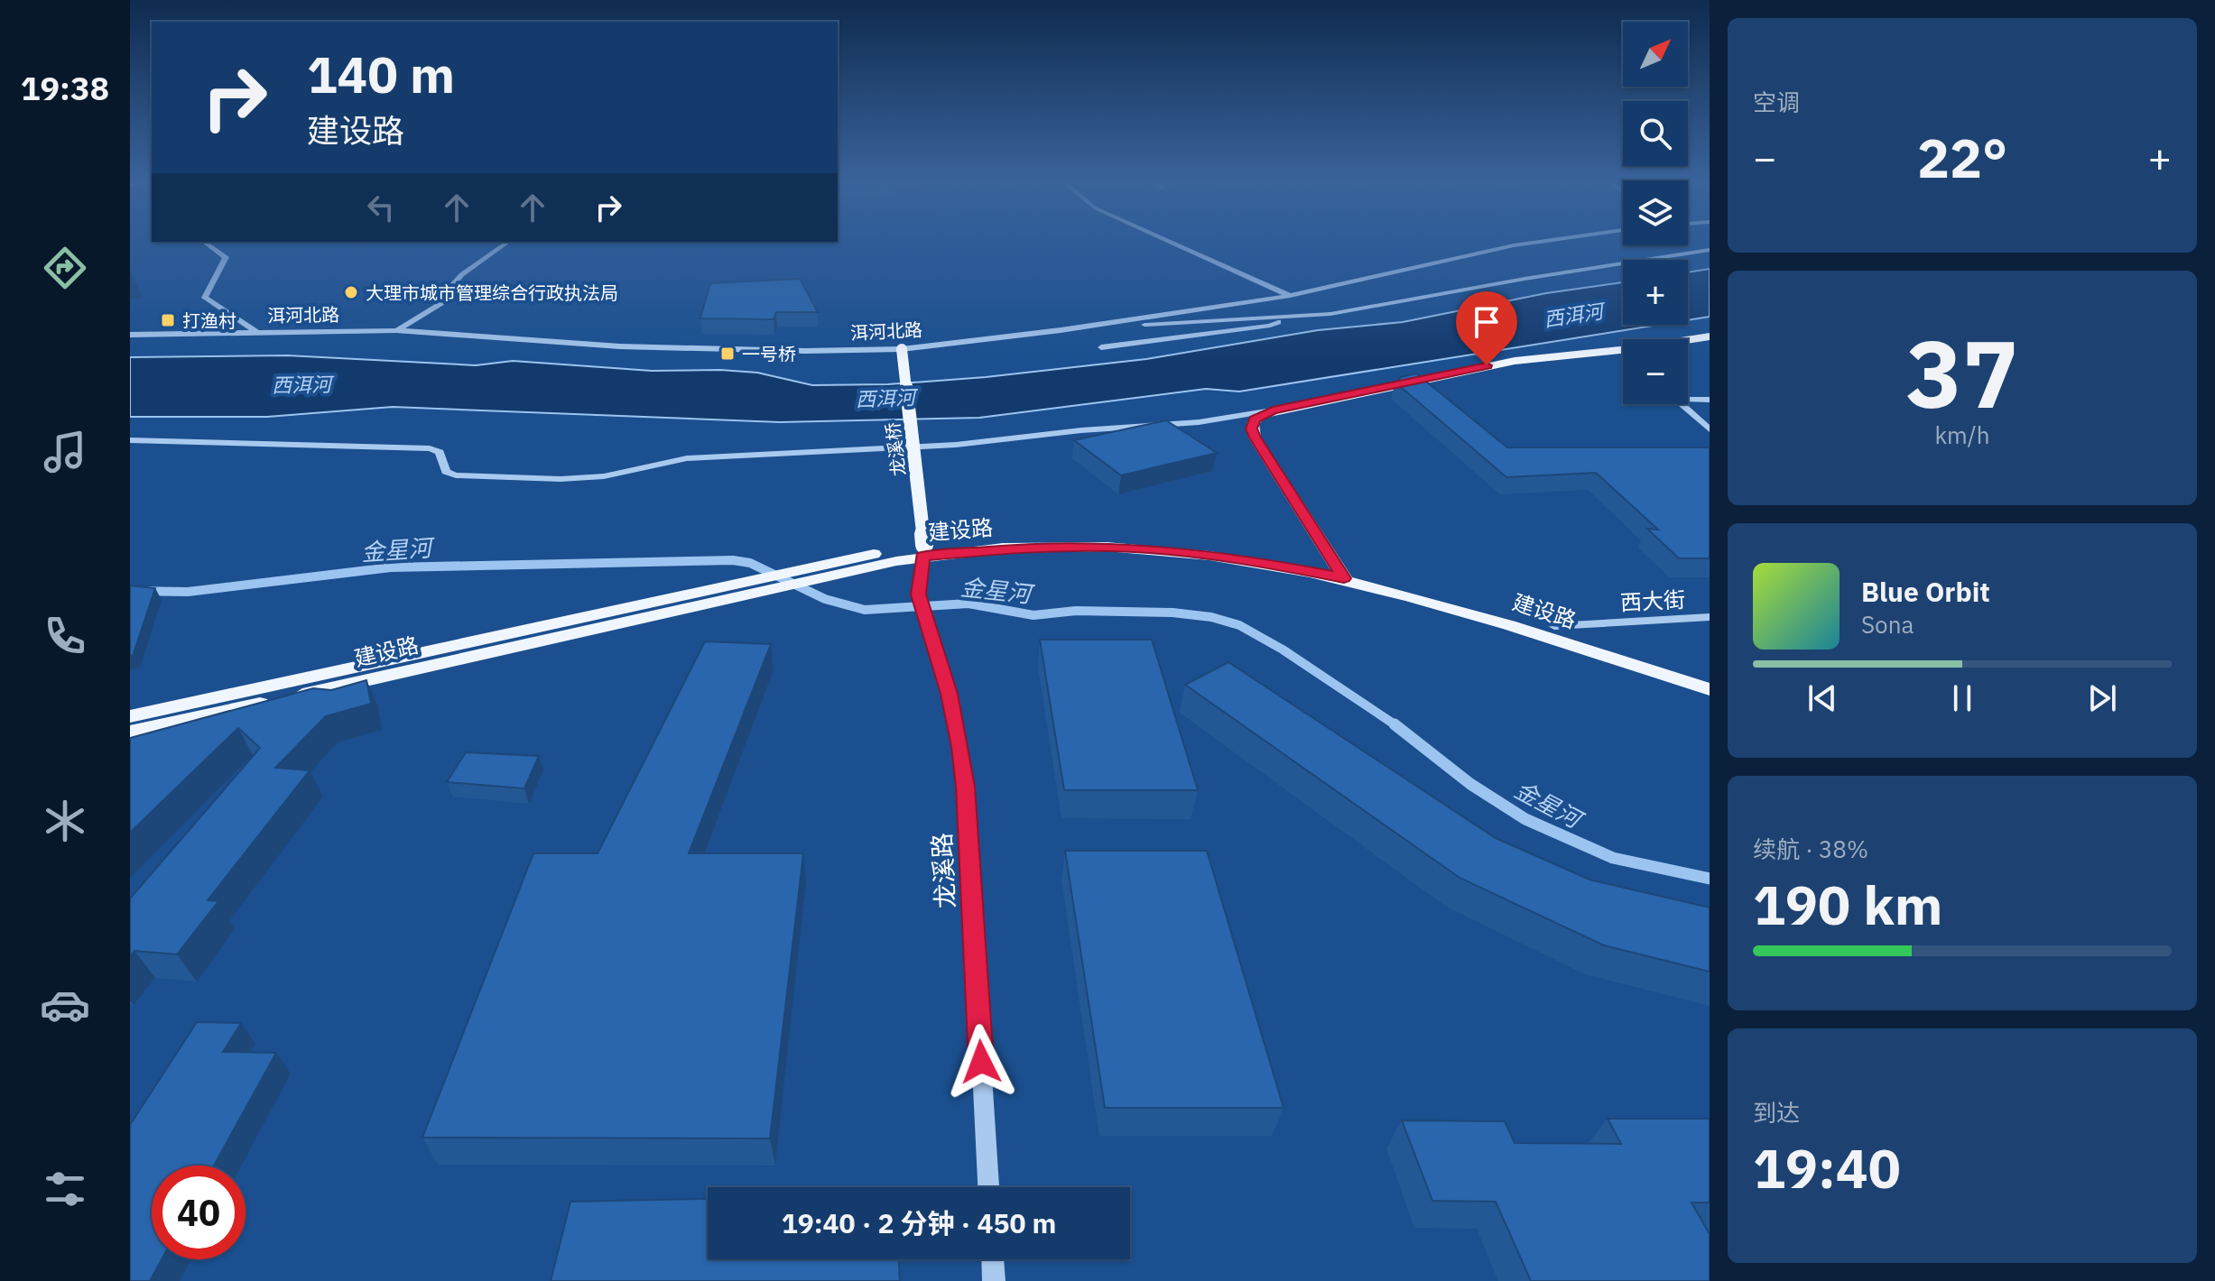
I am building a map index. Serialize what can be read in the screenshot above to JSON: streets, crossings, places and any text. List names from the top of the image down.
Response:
{
  "streets": {
    "main road": ["龙溪桥", "建设路"],
    "street": ["洱河北路", "西大街", "龙溪路"]
  },
  "crossings": [
    ["洱河北路", "龙溪桥"],
    ["龙溪桥", "建设路"],
    ["龙溪桥", "龙溪路"],
    ["建设路", "西大街"],
    ["建设路", "龙溪路"]
  ],
  "water": ["西洱河", "金星河"],
  "places": {
    "other": ["大理市城市管理综合行政执法局"],
    "transit": ["打渔村", "一号桥"]
  },
  "north": "top right",
  "page": {
    "tabs": "19:38",
    "tile": [
      "空调",
      ["37", "km/h"],
      ["续航 · 38%", "190 km"],
      ["到达", "19:40"]
    ],
    "map_buttons": ["+", "−"],
    "turn": ["140 m", "建设路"],
    "heat": ["−", "22°", "+"],
    "song": ["Blue Orbit", "Sona"],
    "limit": "40",
    "trip": "19:40 · 2 分钟 · 450 m"
  }
}
